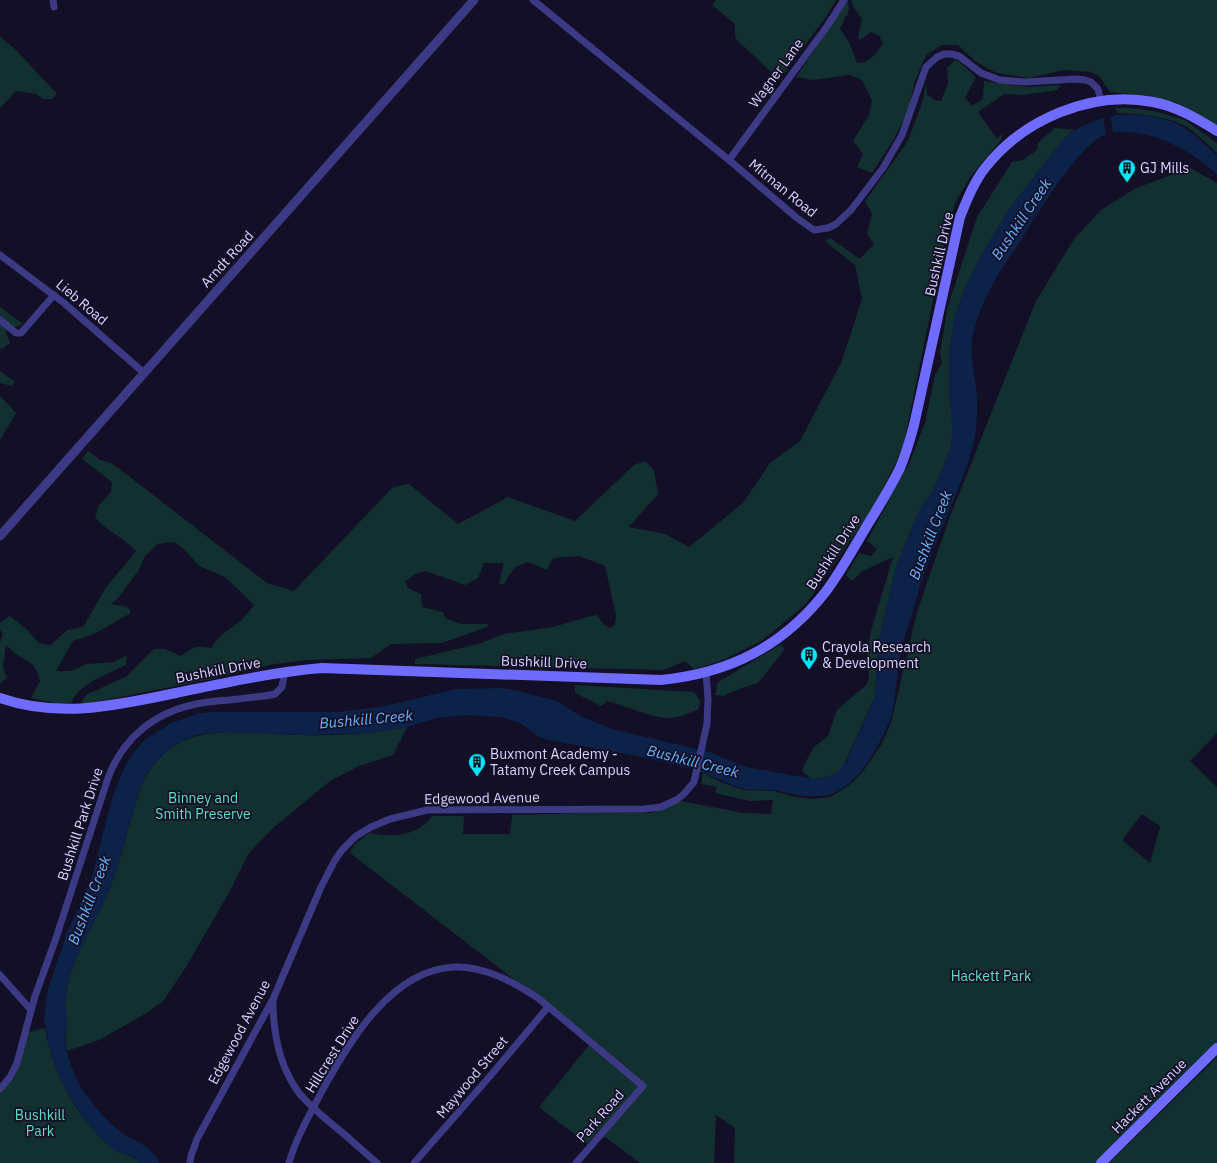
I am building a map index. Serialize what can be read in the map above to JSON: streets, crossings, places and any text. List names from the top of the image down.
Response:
{
  "streets": {
    "main road": ["Bushkill Drive", "Hackett Avenue"],
    "street": [
      "Wagner Lane",
      "Mitman Road",
      "Arndt Road",
      "Lieb Road",
      "Edgewood Avenue",
      "Bushkill Park Drive",
      "Hillcrest Drive",
      "Maywood Street",
      "Park Road"
    ]
  },
  "crossings": [
    ["Wagner Lane", "Mitman Road"],
    ["Mitman Road", "Bushkill Drive"],
    ["Bushkill Drive", "Edgewood Avenue"],
    ["Bushkill Drive", "Bushkill Park Drive"],
    ["Arndt Road", "Lieb Road"],
    ["Hillcrest Drive", "Maywood Street"],
    ["Hillcrest Drive", "Park Road"]
  ],
  "water": ["Bushkill Creek"],
  "parks": ["Binney and Smith Preserve", "Hackett Park", "Bushkill Park"],
  "places": {
    "building": ["GJ Mills", "Crayola Research & Development", "Buxmont Academy - Tatamy Creek Campus"]
  }
}
